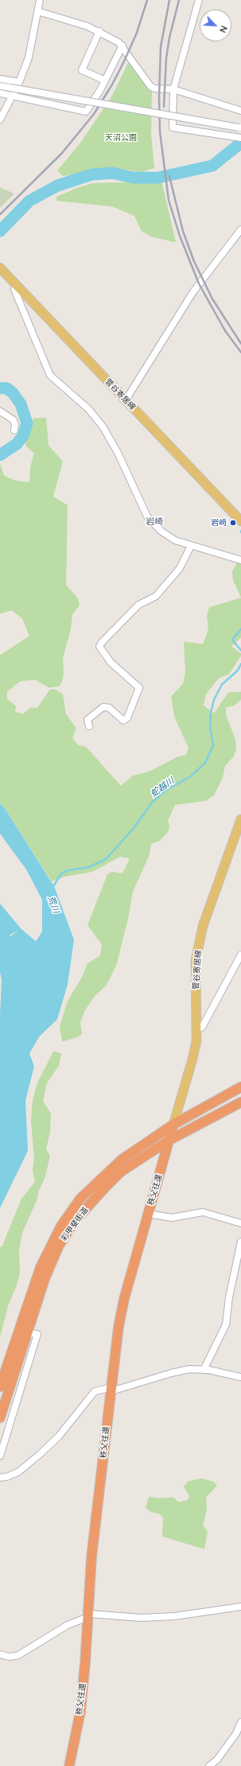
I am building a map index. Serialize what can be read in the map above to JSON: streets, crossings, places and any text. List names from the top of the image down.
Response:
{
  "streets": {
    "highway": ["秩父往還", "彩甲斐街道"],
    "main road": ["菅谷寄居線"]
  },
  "crossings": [
    ["菅谷寄居線", "秩父往還"],
    ["菅谷寄居線", "彩甲斐街道"],
    ["秩父往還", "彩甲斐街道"]
  ],
  "districts": ["岩崎"],
  "water": ["蛇越川", "荒川"],
  "parks": ["天沼公園"],
  "places": ["岩崎"],
  "north": "bottom right"
}
